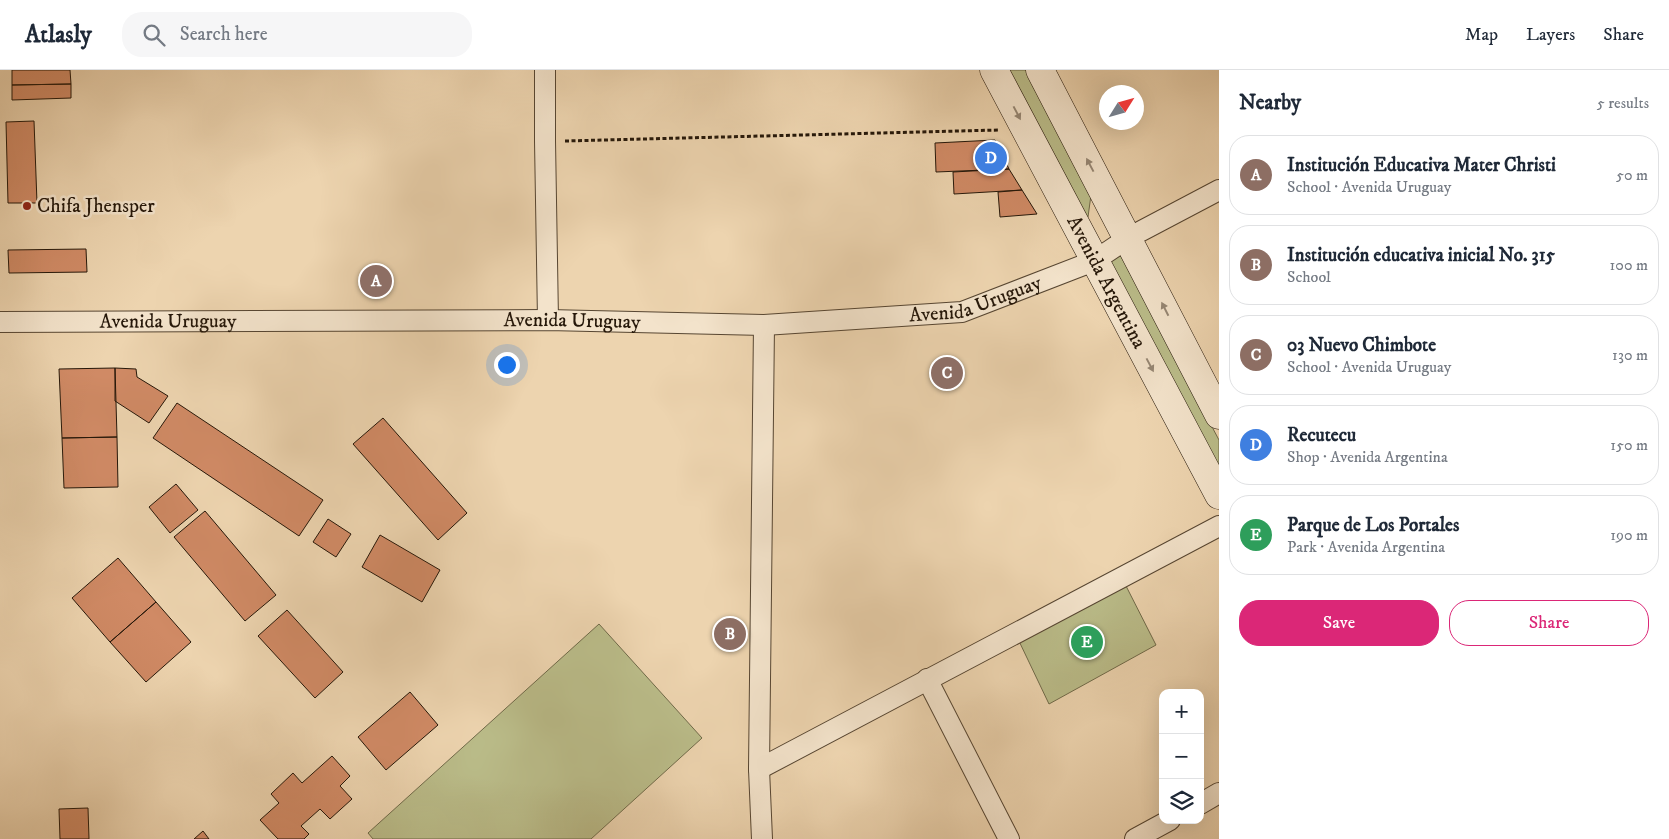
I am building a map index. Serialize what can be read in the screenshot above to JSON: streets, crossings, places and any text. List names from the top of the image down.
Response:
{
  "streets": {
    "main road": ["Avenida Argentina"],
    "street": ["Avenida Uruguay"]
  },
  "crossings": [
    ["Avenida Argentina", "Avenida Uruguay"]
  ],
  "places": ["Chifa Jhensper"],
  "north": "top right",
  "page": {
    "header": "Atlasly",
    "search": "Search here",
    "nav": ["Map", "Layers", "Share"],
    "heading": ["Nearby", "5 results"],
    "list": [
      {
        "mark": "A",
        "name": "Institución Educativa Mater Christi",
        "note": "School · Avenida Uruguay",
        "value": "50 m"
      },
      {
        "mark": "B",
        "name": "Institución educativa inicial No. 315",
        "note": "School",
        "value": "100 m"
      },
      {
        "mark": "C",
        "name": "03 Nuevo Chimbote",
        "note": "School · Avenida Uruguay",
        "value": "130 m"
      },
      {
        "mark": "D",
        "name": "Recutecu",
        "note": "Shop · Avenida Argentina",
        "value": "150 m"
      },
      {
        "mark": "E",
        "name": "Parque de Los Portales",
        "note": "Park · Avenida Argentina",
        "value": "190 m"
      }
    ],
    "pins": [
      "D",
      "A",
      "C",
      "B",
      "E"
    ],
    "buttons": ["Save", "Share"],
    "map_buttons": ["+", "−"]
  }
}
